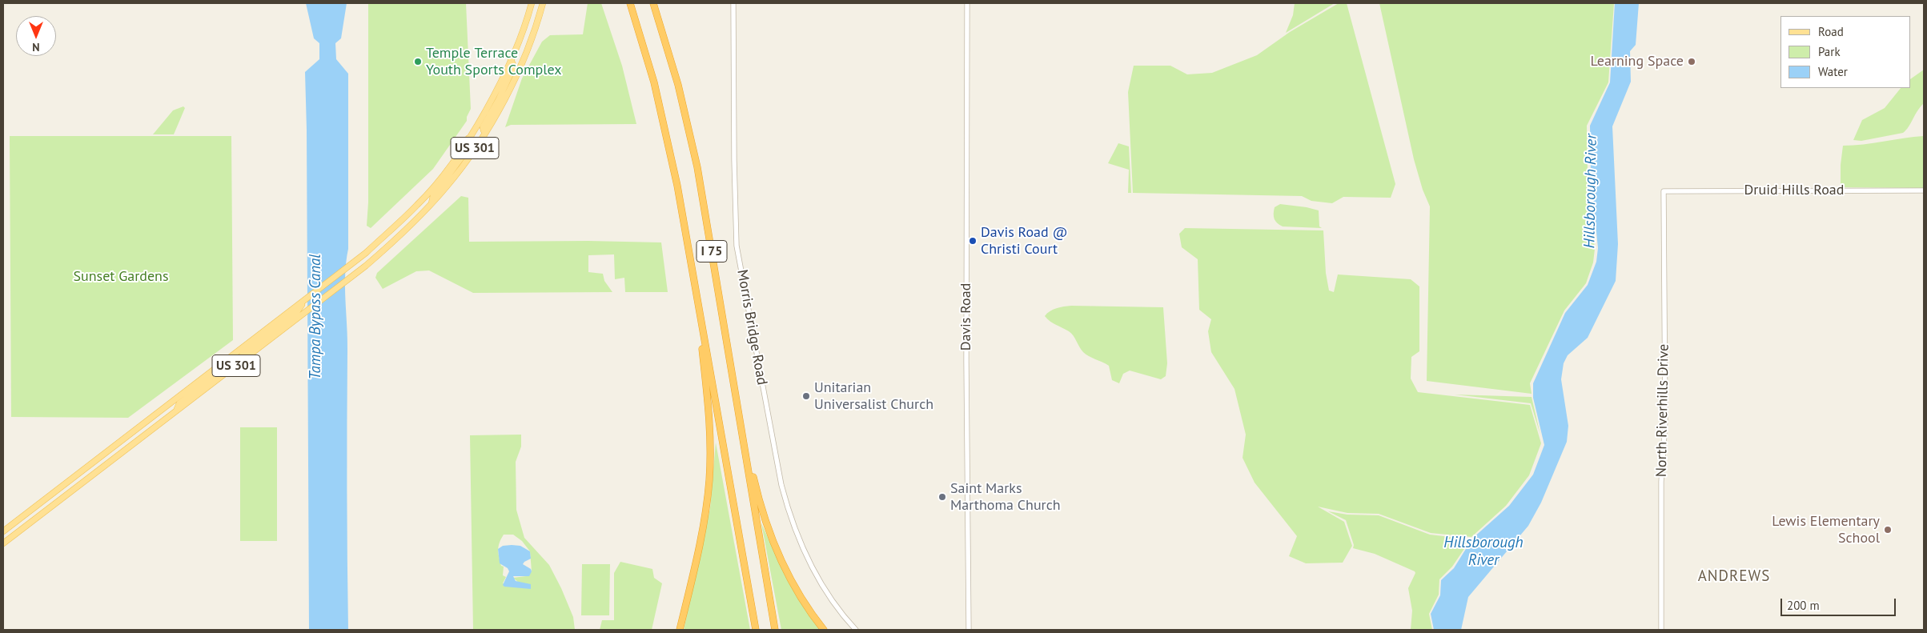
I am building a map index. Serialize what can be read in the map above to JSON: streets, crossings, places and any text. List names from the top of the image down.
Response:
{
  "streets": {
    "highway": ["I 75"],
    "main road": ["US 301"],
    "street": [
      "Druid Hills Road",
      "Davis Road",
      "Morris Bridge Road",
      "North Riverhills Drive"
    ]
  },
  "crossings": [
    ["Druid Hills Road", "North Riverhills Drive"]
  ],
  "districts": ["ANDREWS"],
  "water": ["Hillsborough River", "Tampa Bypass Canal"],
  "parks": ["Sunset Gardens"],
  "places": [
    "Temple Terrace Youth Sports Complex",
    "Learning Space",
    "Davis Road @ Christi Court",
    "Unitarian Universalist Church",
    "Saint Marks Marthoma Church",
    "Lewis Elementary School"
  ],
  "legend": ["Road", "Park", "Water"],
  "scale_bar": "200 m",
  "north": "bottom"
}
